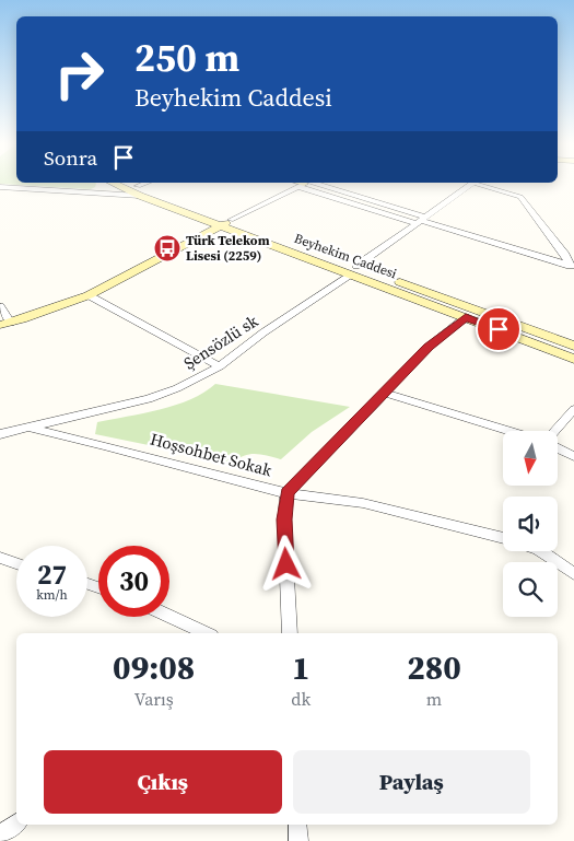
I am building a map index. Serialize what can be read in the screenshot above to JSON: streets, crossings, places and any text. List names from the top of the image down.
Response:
{
  "streets": {
    "main road": ["Beyhekim Caddesi"],
    "street": ["Şensözlü sk", "Hoşsohbet Sokak"]
  },
  "crossings": [
    ["Beyhekim Caddesi", "Şensözlü sk"],
    ["Şensözlü sk", "Hoşsohbet Sokak"]
  ],
  "places": {
    "bus stop": ["Türk Telekom Lisesi (2259)"]
  },
  "north": "bottom",
  "page": {
    "turn": ["250 m", "Beyhekim Caddesi"],
    "then": "Sonra",
    "speed": "27 km/h",
    "limit": "30",
    "eta": [
      "09:08",
      "Varış",
      "1",
      "dk",
      "280",
      "m"
    ],
    "buttons": ["Çıkış", "Paylaş"]
  }
}
